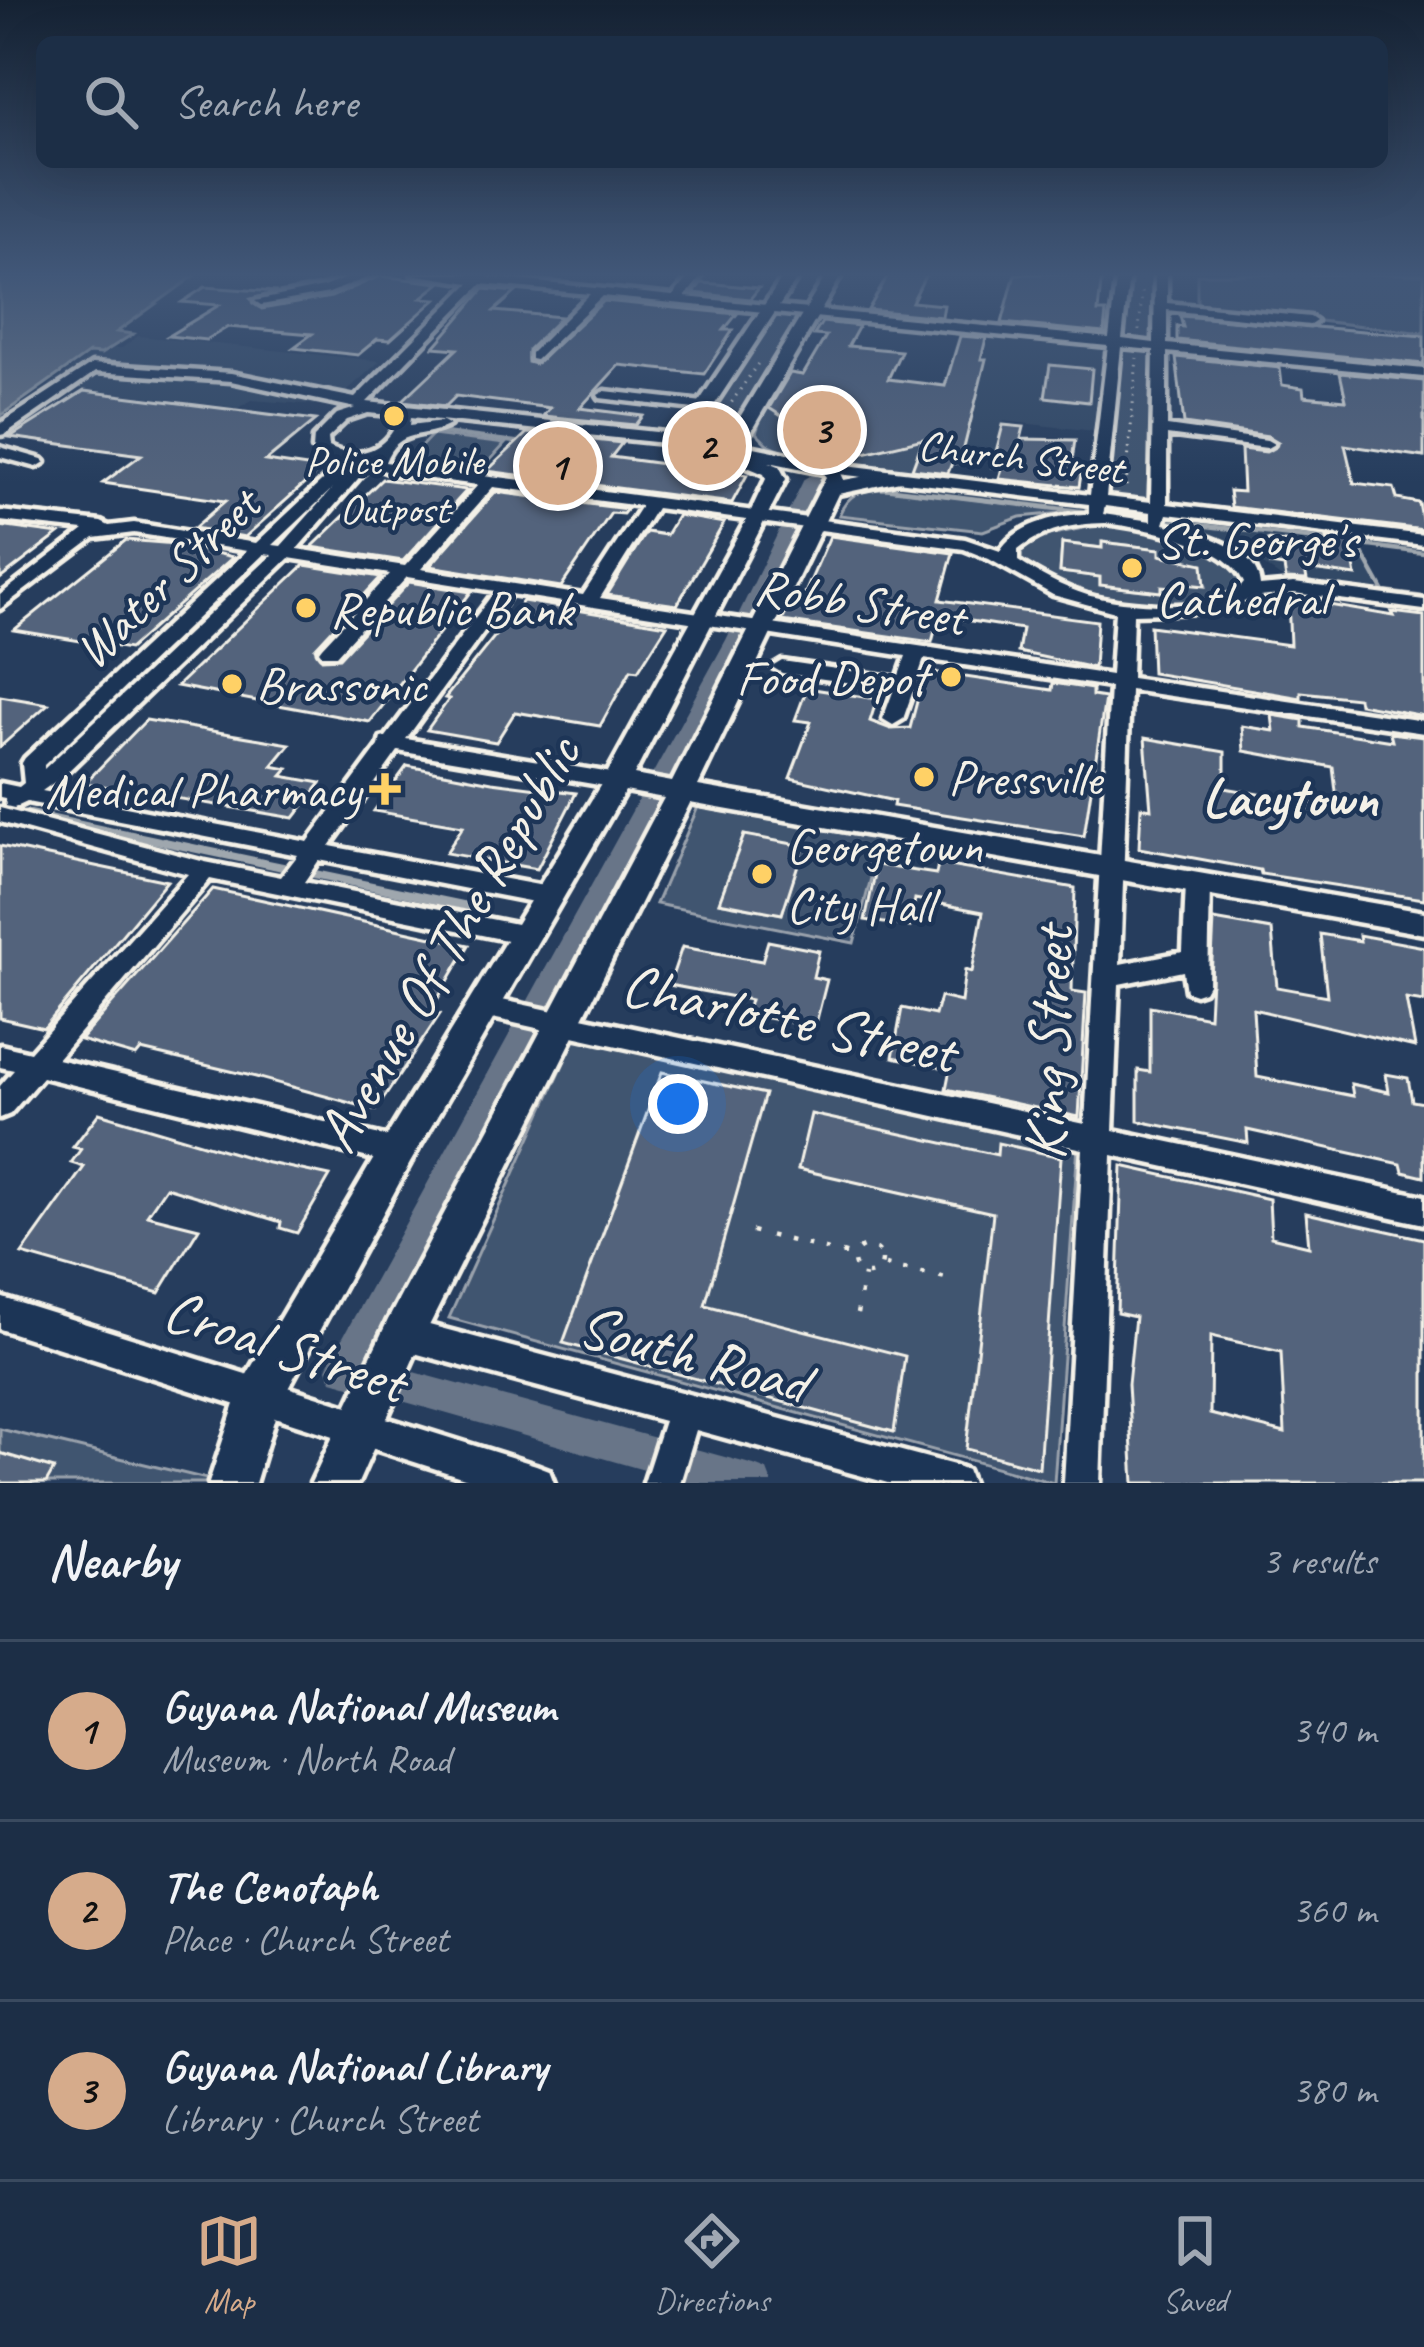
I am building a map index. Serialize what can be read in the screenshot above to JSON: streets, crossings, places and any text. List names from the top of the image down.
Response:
{
  "streets": {
    "main road": ["Avenue Of The Republic"],
    "street": [
      "Church Street",
      "Water Street",
      "Robb Street",
      "Charlotte Street",
      "King Street",
      "Croal Street",
      "South Road"
    ]
  },
  "crossings": [
    ["Water Street", "Robb Street"],
    ["Robb Street", "Avenue Of The Republic"],
    ["Robb Street", "King Street"],
    ["Avenue Of The Republic", "Charlotte Street"],
    ["Avenue Of The Republic", "Croal Street"],
    ["Charlotte Street", "King Street"]
  ],
  "districts": ["Lacytown"],
  "places": {
    "other": [
      "Police Mobile Outpost",
      "St. George's Cathedral",
      "Republic Bank",
      "Food Depot",
      "Brassonic",
      "Pressville",
      "Georgetown City Hall"
    ],
    "health": ["Medical Pharmacy"]
  },
  "page": {
    "search": "Search here",
    "pins": ["3", "2", "1"],
    "heading": ["Nearby", "3 results"],
    "list": [
      {
        "mark": "1",
        "name": "Guyana National Museum",
        "note": "Museum · North Road",
        "value": "340 m"
      },
      {
        "mark": "2",
        "name": "The Cenotaph",
        "note": "Place · Church Street",
        "value": "360 m"
      },
      {
        "mark": "3",
        "name": "Guyana National Library",
        "note": "Library · Church Street",
        "value": "380 m"
      }
    ],
    "nav": ["Map", "Directions", "Saved"]
  }
}
